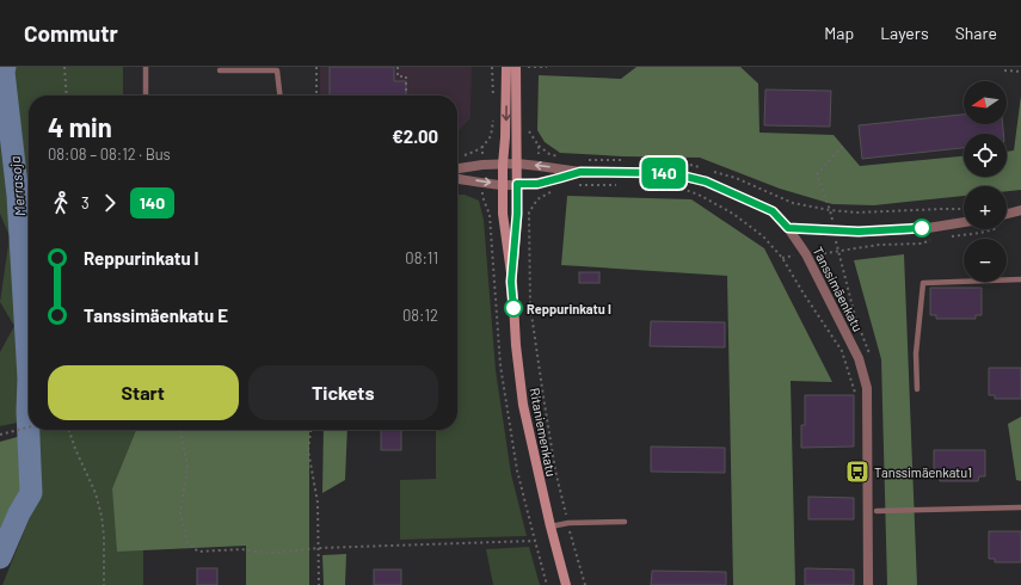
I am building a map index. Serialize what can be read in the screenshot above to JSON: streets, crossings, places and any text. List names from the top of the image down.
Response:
{
  "streets": {
    "street": ["Tanssimäenkatu", "Ritaniemenkatu"]
  },
  "crossings": [
    ["Tanssimäenkatu", "Ritaniemenkatu"]
  ],
  "water": ["Merrasoja"],
  "places": {
    "other": ["Reppurinkatu I"],
    "bus stop": ["Tanssimäenkatu1"]
  },
  "lines": ["bus line 140"],
  "north": "left",
  "page": {
    "header": "Commutr",
    "nav": ["Map", "Layers", "Share"],
    "on_map": "140",
    "map_buttons": ["+", "−"],
    "heading": ["4 min", "08:08 – 08:12 · Bus", "€2.00"],
    "legs": ["3", "140"],
    "list": [
      {
        "name": "Reppurinkatu I",
        "value": "08:11"
      },
      {
        "name": "Tanssimäenkatu E",
        "value": "08:12"
      }
    ],
    "buttons": ["Start", "Tickets"]
  }
}
